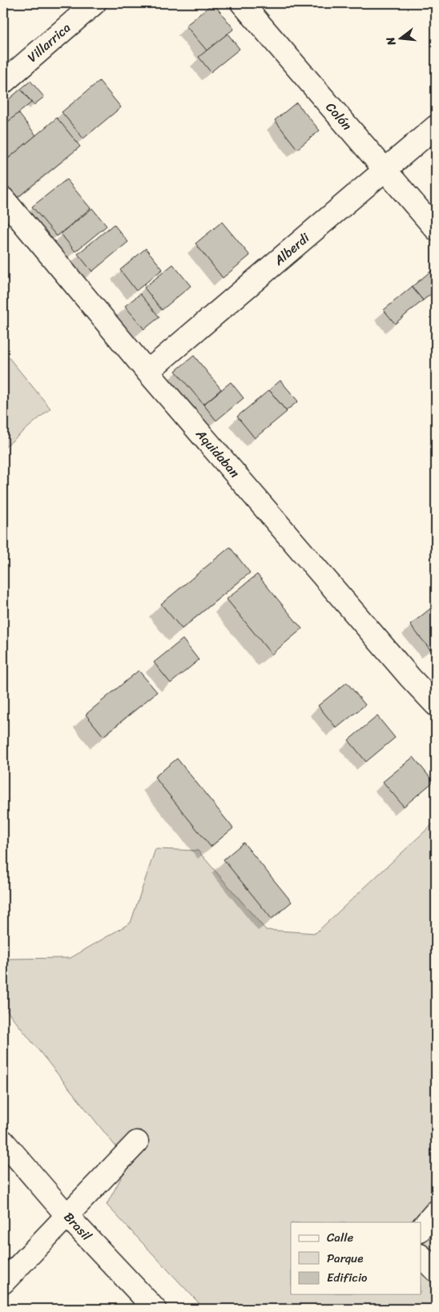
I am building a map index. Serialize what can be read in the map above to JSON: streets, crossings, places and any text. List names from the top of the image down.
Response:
{
  "streets": {
    "street": [
      "Villarrica",
      "Colón",
      "Alberdi",
      "Aquidaban",
      "Brasil"
    ]
  },
  "crossings": [
    ["Colón", "Alberdi"],
    ["Alberdi", "Aquidaban"]
  ],
  "legend": ["Calle", "Parque", "Edificio"],
  "north": "left"
}
